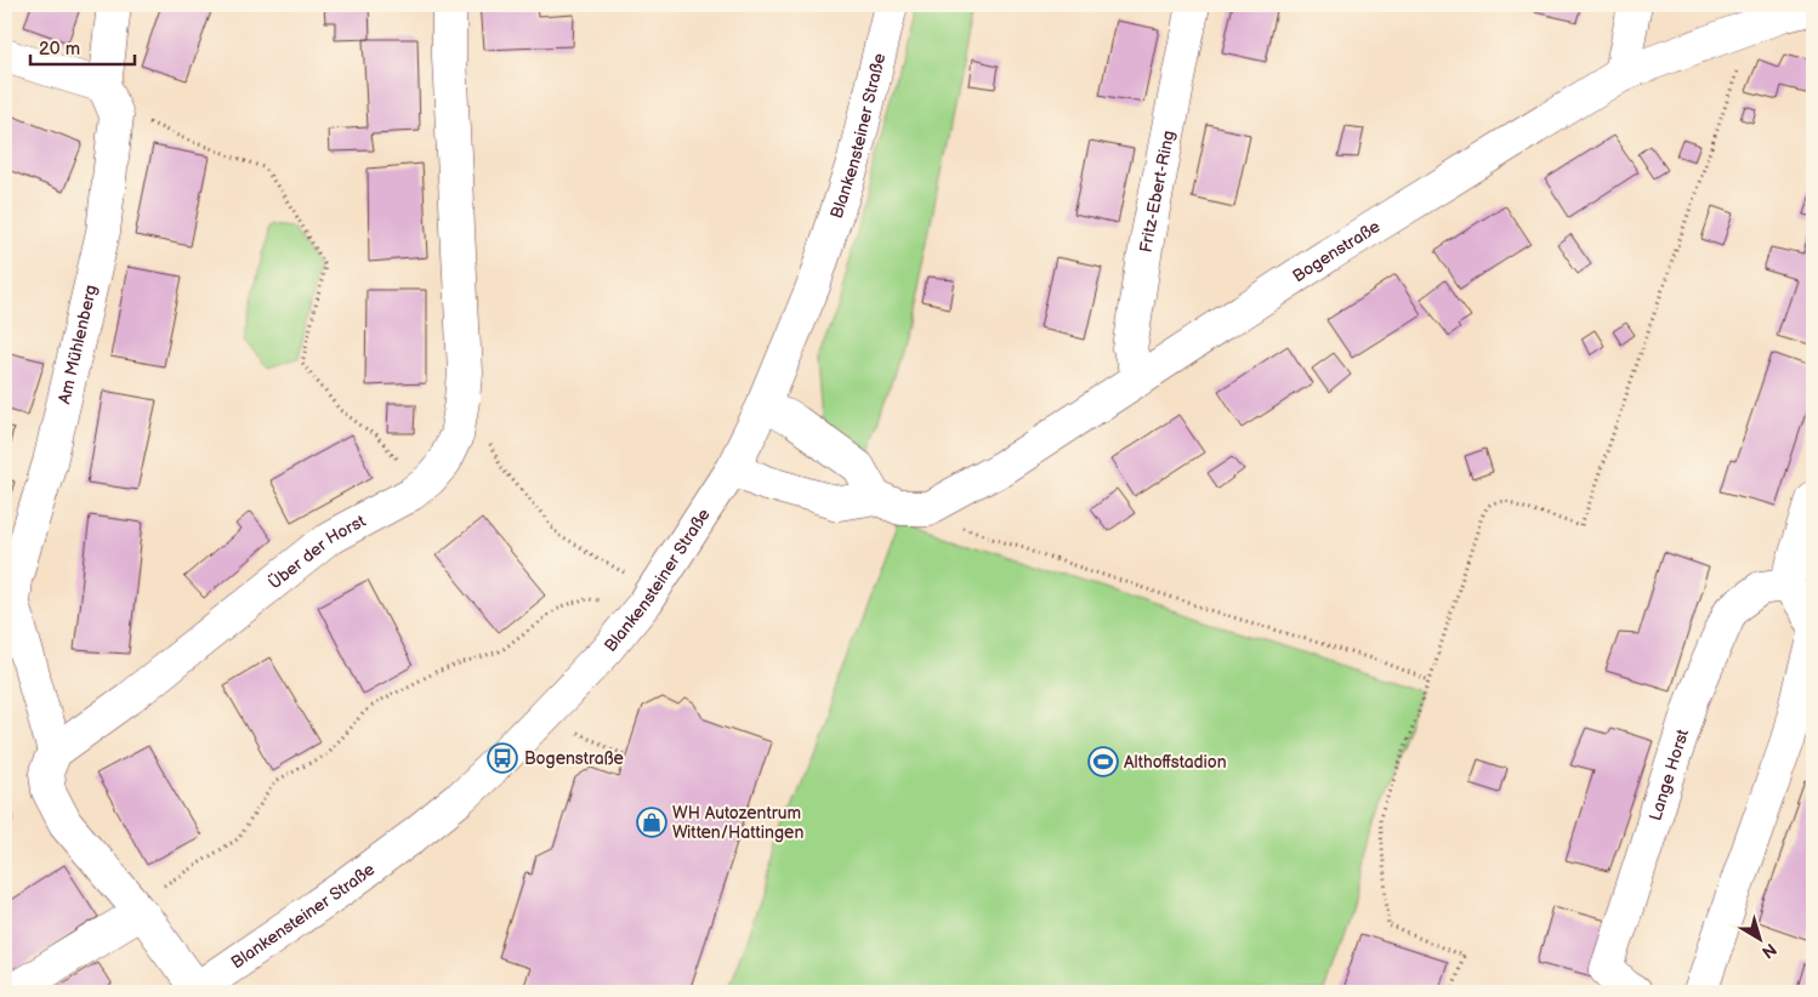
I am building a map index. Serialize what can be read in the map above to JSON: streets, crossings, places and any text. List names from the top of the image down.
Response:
{
  "streets": {
    "street": [
      "Blankensteiner Straße",
      "Fritz-Ebert-Ring",
      "Bogenstraße",
      "Am Mühlenberg",
      "Über der Horst",
      "Lange Horst"
    ]
  },
  "crossings": [
    ["Fritz-Ebert-Ring", "Bogenstraße"],
    ["Am Mühlenberg", "Über der Horst"]
  ],
  "places": {
    "bus stop": ["Bogenstraße"],
    "sports": ["Althoffstadion"],
    "shop": ["WH Autozentrum Witten/Hattingen"]
  },
  "scale_bar": "20 m",
  "north": "bottom right"
}
